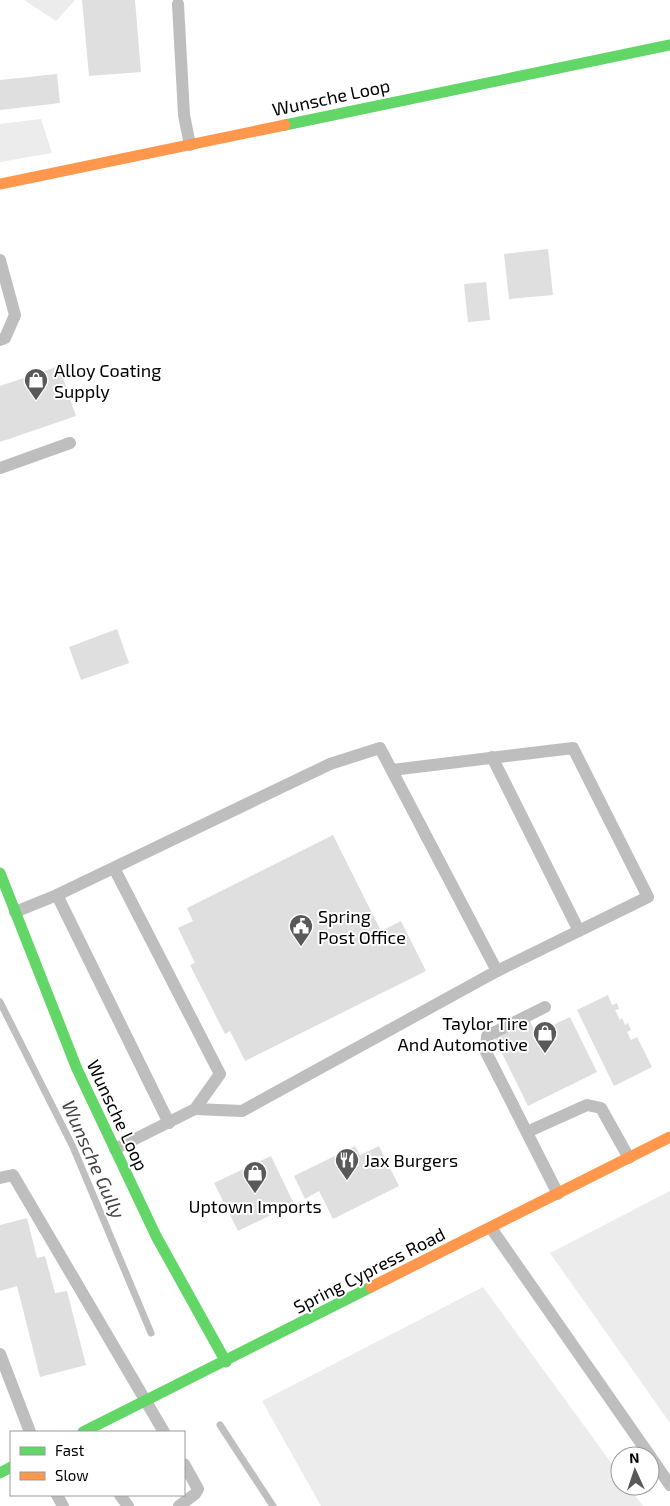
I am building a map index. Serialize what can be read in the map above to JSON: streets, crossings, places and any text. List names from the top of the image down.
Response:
{
  "streets": {
    "street": ["Wunsche Loop", "Spring Cypress Road"]
  },
  "crossings": [
    ["Wunsche Loop", "Spring Cypress Road"]
  ],
  "water": ["Wunsche Gully"],
  "places": {
    "shop": ["Alloy Coating Supply", "Taylor Tire And Automotive", "Uptown Imports"],
    "public building": ["Spring Post Office"],
    "restaurant": ["Jax Burgers"]
  },
  "legend": ["Fast", "Slow"],
  "north": "top"
}
